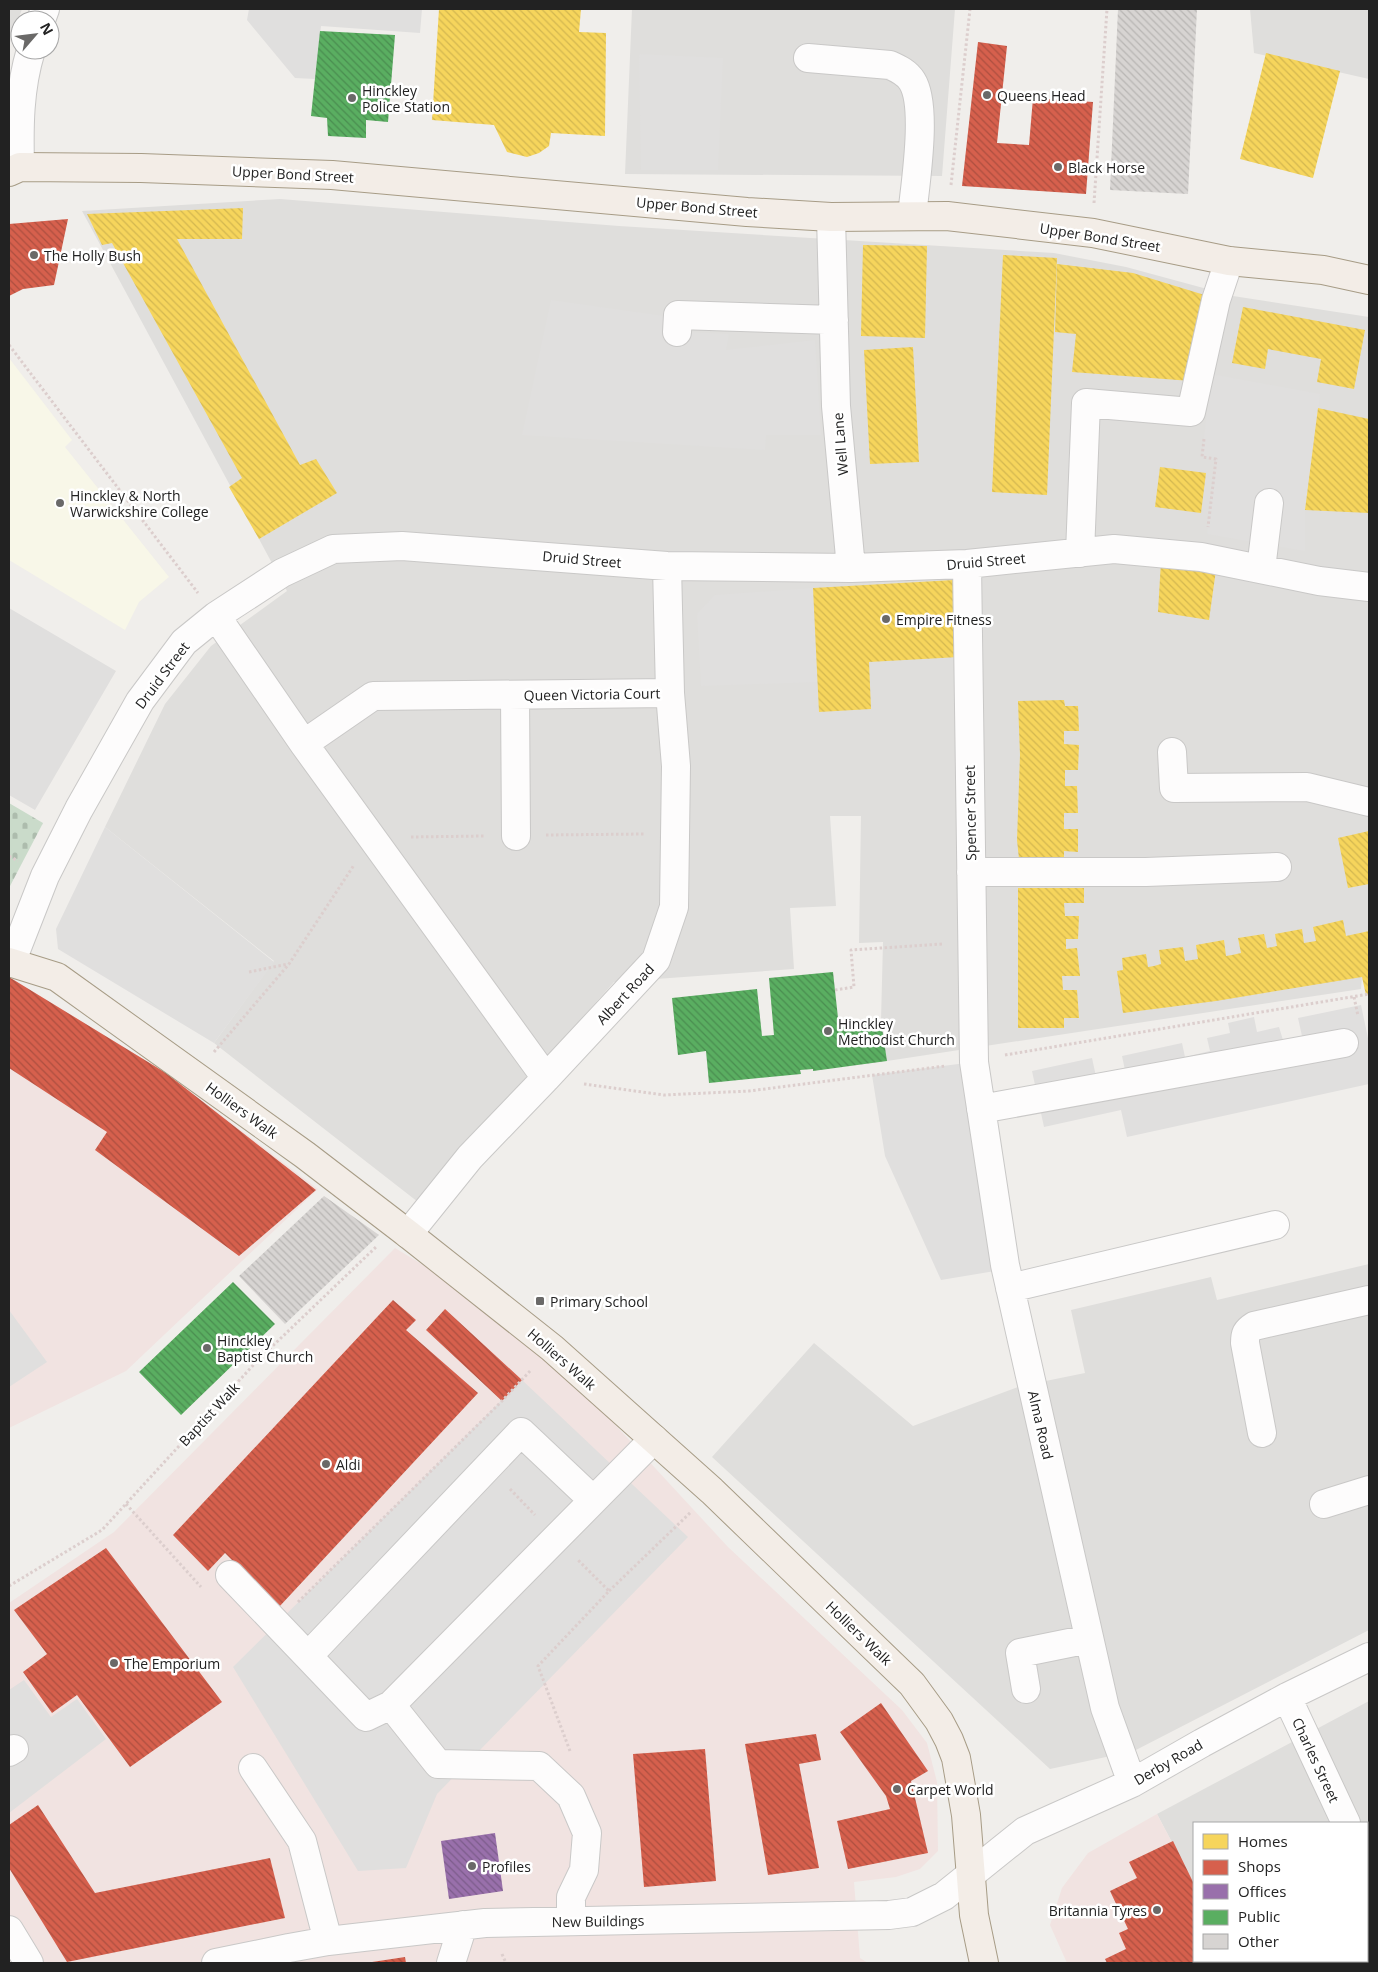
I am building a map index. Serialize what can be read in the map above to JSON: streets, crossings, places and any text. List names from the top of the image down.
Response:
{
  "streets": {
    "main road": ["Upper Bond Street", "Holliers Walk"],
    "street": [
      "Well Lane",
      "Druid Street",
      "Queen Victoria Court",
      "Spencer Street",
      "Albert Road",
      "Alma Road",
      "Charles Street",
      "Derby Road",
      "New Buildings"
    ],
    "path": ["Baptist Walk"]
  },
  "crossings": [
    ["Upper Bond Street", "Well Lane"],
    ["Well Lane", "Druid Street"],
    ["Druid Street", "Spencer Street"],
    ["Druid Street", "Albert Road"],
    ["Druid Street", "Holliers Walk"],
    ["Queen Victoria Court", "Albert Road"],
    ["Spencer Street", "Alma Road"],
    ["Albert Road", "Holliers Walk"],
    ["Albert Road", "Baptist Walk"],
    ["Holliers Walk", "Baptist Walk"],
    ["Holliers Walk", "Derby Road"],
    ["Holliers Walk", "New Buildings"],
    ["Alma Road", "Derby Road"],
    ["Charles Street", "Derby Road"],
    ["Derby Road", "New Buildings"]
  ],
  "places": {
    "other": [
      "Queens Head",
      "Hinckley Police Station",
      "Black Horse",
      "The Holly Bush",
      "Hinckley & North Warwickshire College",
      "Empire Fitness",
      "Hinckley Methodist Church",
      "Hinckley Baptist Church",
      "Aldi",
      "The Emporium",
      "Carpet World",
      "Profiles",
      "Britannia Tyres"
    ],
    "transit": ["Primary School"]
  },
  "legend": [
    "Homes",
    "Shops",
    "Offices",
    "Public",
    "Other"
  ],
  "north": "top right"
}
